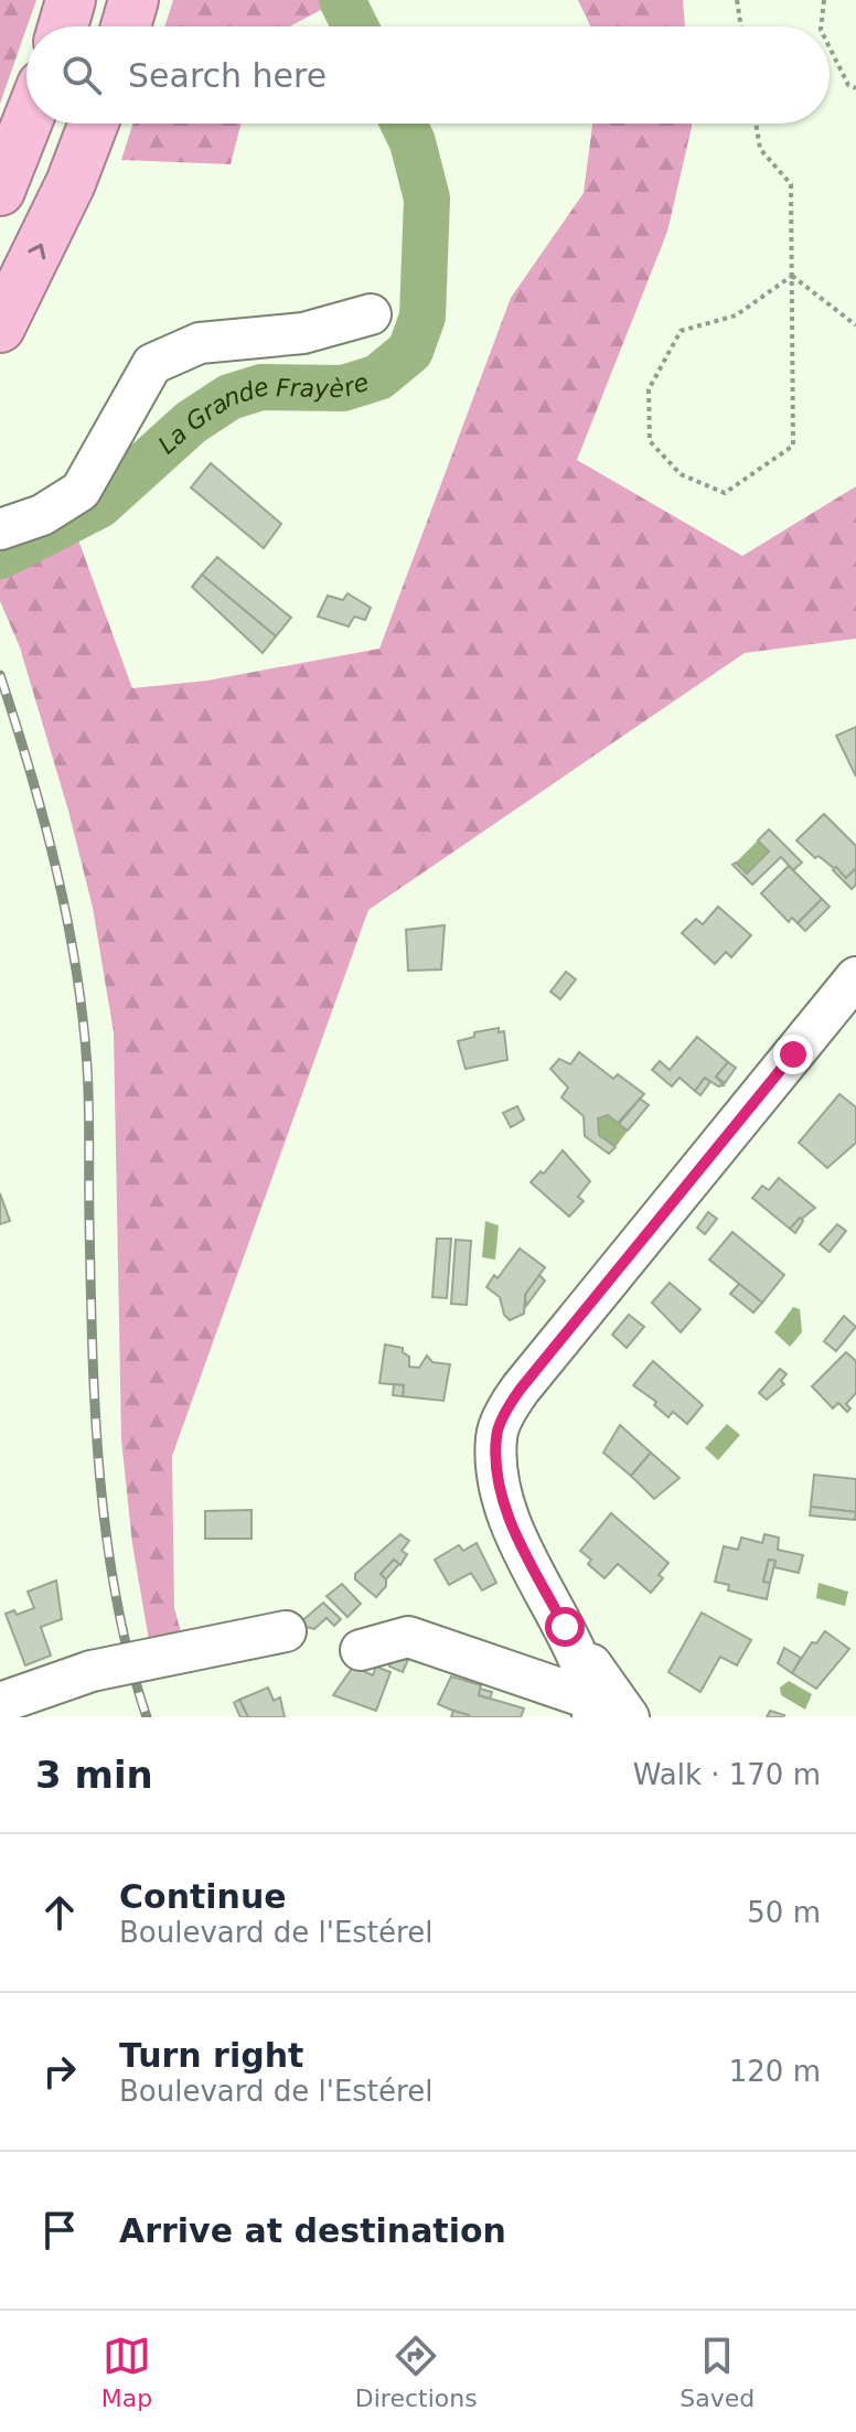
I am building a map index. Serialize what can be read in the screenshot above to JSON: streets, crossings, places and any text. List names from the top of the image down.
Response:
{
  "water": ["La Grande Frayère"],
  "page": {
    "search": "Search here",
    "heading": ["3 min", "Walk · 170 m"],
    "list": [
      ["Continue", "Boulevard de l'Estérel", "50 m"],
      ["Turn right", "Boulevard de l'Estérel", "120 m"],
      "Arrive at destination"
    ],
    "nav": ["Map", "Directions", "Saved"]
  }
}
